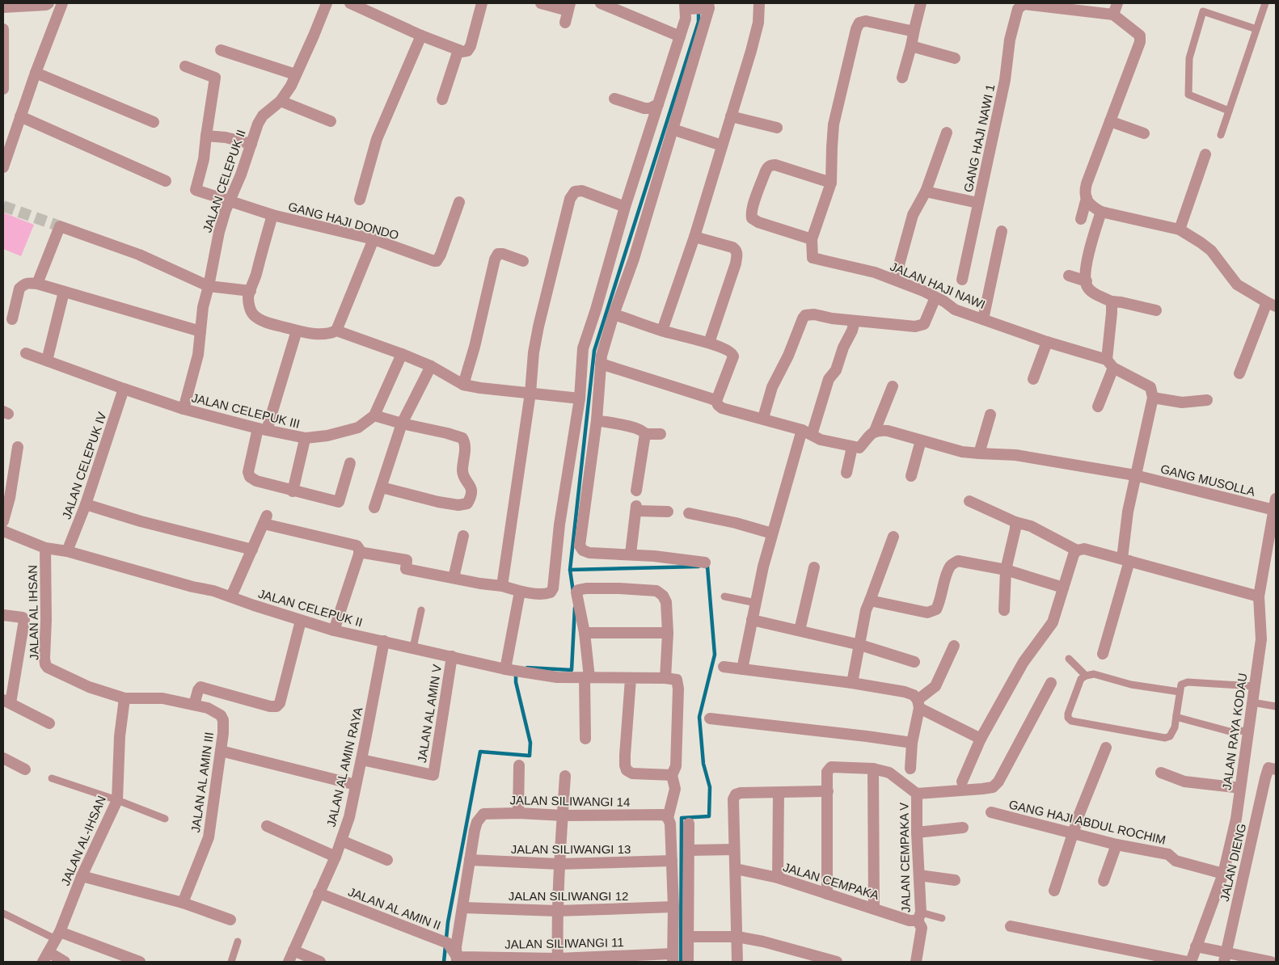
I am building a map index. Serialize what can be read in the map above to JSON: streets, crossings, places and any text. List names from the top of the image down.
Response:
{
  "streets": {
    "street": [
      "GANG HAJI NAWI 1",
      "JALAN CELEPUK II",
      "GANG HAJI DONDO",
      "JALAN HAJI NAWI",
      "JALAN CELEPUK III",
      "JALAN CELEPUK IV",
      "GANG MUSOLLA",
      "JALAN AL IHSAN",
      "JALAN AL AMIN V",
      "JALAN RAYA KODAU",
      "JALAN AL AMIN RAYA",
      "JALAN AL AMIN III",
      "JALAN SILIWANGI 14",
      "GANG HAJI ABDUL ROCHIM",
      "JALAN AL-IHSAN",
      "JALAN SILIWANGI 13",
      "JALAN CEMPAKA V",
      "JALAN DIENG",
      "JALAN CEMPAKA",
      "JALAN SILIWANGI 12",
      "JALAN AL AMIN II",
      "JALAN SILIWANGI 11"
    ]
  },
  "crossings": [
    ["JALAN CELEPUK II", "GANG HAJI DONDO"],
    ["JALAN CELEPUK II", "JALAN CELEPUK III"],
    ["JALAN CELEPUK II", "JALAN CELEPUK IV"],
    ["JALAN CELEPUK II", "JALAN AL IHSAN"],
    ["JALAN CELEPUK II", "JALAN AL AMIN V"],
    ["JALAN CELEPUK II", "JALAN AL AMIN RAYA"],
    ["JALAN CELEPUK III", "JALAN CELEPUK IV"],
    ["GANG MUSOLLA", "JALAN RAYA KODAU"],
    ["JALAN AL IHSAN", "JALAN AL AMIN III"],
    ["JALAN AL IHSAN", "JALAN AL-IHSAN"],
    ["JALAN AL AMIN V", "JALAN AL AMIN RAYA"],
    ["JALAN RAYA KODAU", "GANG HAJI ABDUL ROCHIM"],
    ["JALAN AL AMIN RAYA", "JALAN AL AMIN II"],
    ["JALAN AL AMIN III", "JALAN AL-IHSAN"],
    ["JALAN SILIWANGI 14", "JALAN SILIWANGI 13"],
    ["JALAN CEMPAKA V", "JALAN CEMPAKA"],
    ["JALAN AL AMIN II", "JALAN SILIWANGI 11"]
  ]
}
